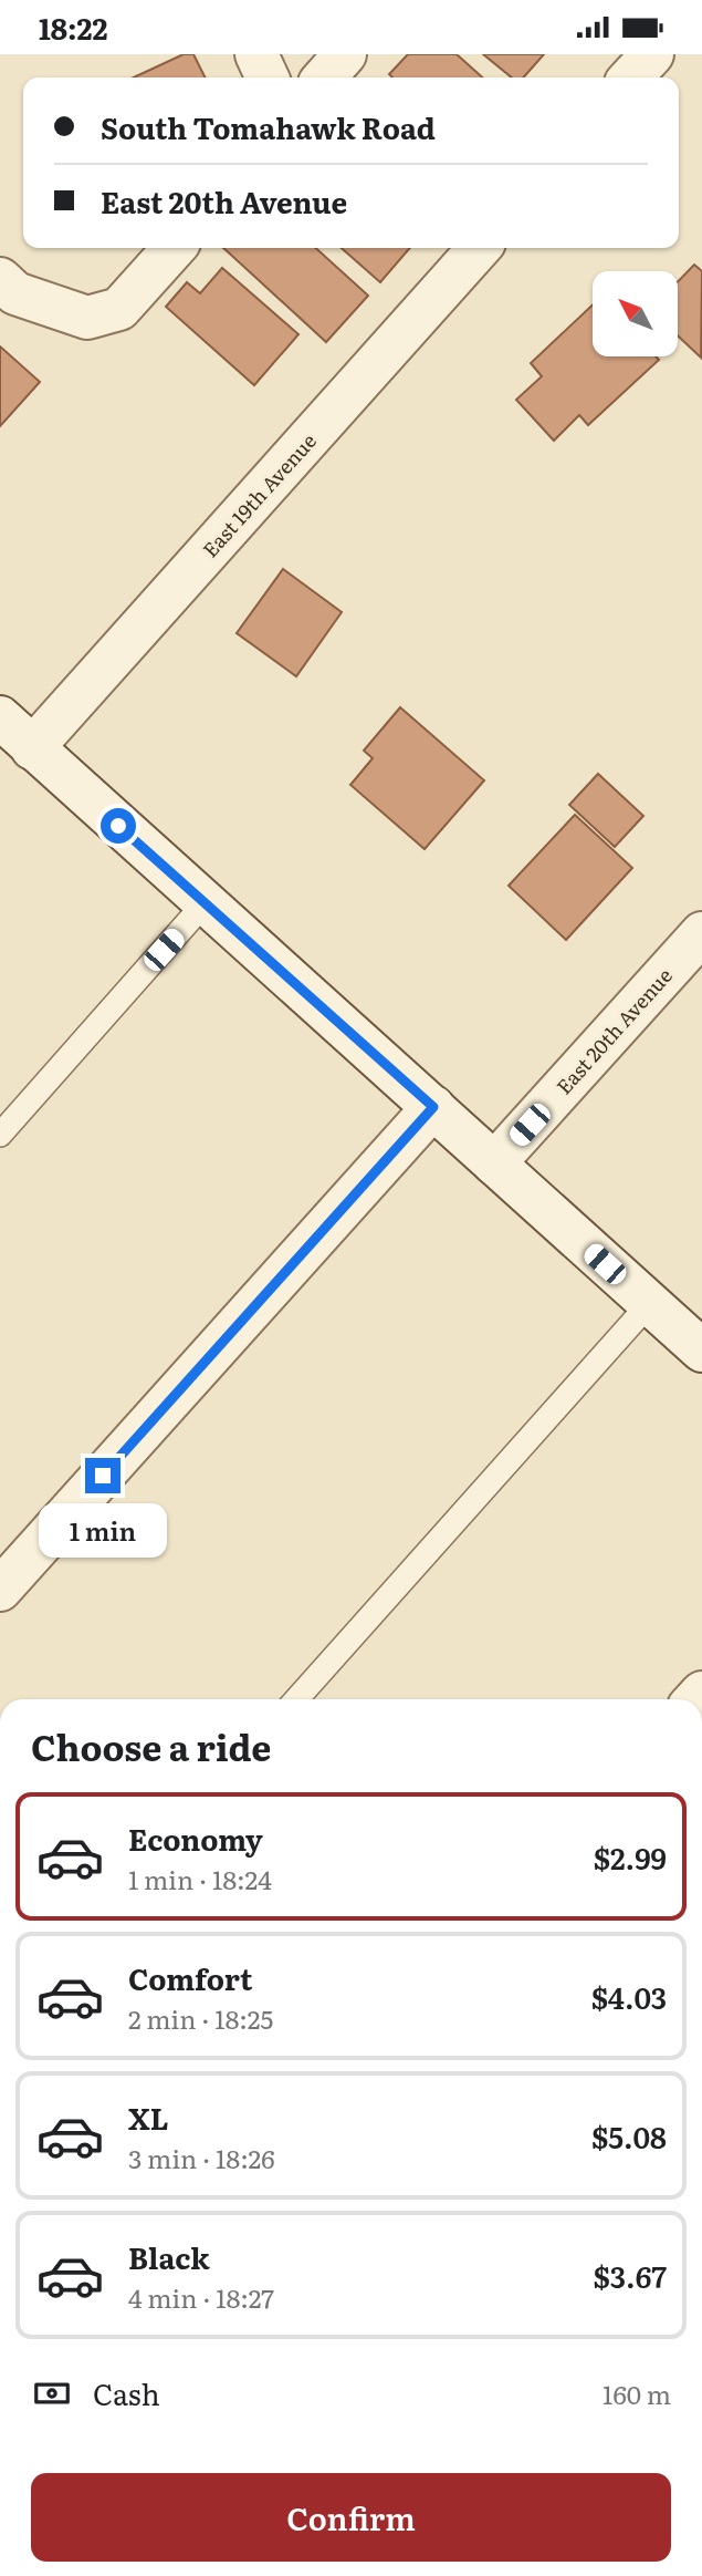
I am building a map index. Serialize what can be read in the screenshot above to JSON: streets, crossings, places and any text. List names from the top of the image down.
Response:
{
  "streets": {
    "street": ["East 19th Avenue", "East 20th Avenue"]
  },
  "north": "top left",
  "page": {
    "status": "18:22",
    "banner": ["South Tomahawk Road", "East 20th Avenue"],
    "bubble": "1 min",
    "heading": "Choose a ride",
    "list": [
      {
        "name": "Economy",
        "note": "1 min · 18:24",
        "value": "$2.99"
      },
      {
        "name": "Comfort",
        "note": "2 min · 18:25",
        "value": "$4.03"
      },
      {
        "name": "XL",
        "note": "3 min · 18:26",
        "value": "$5.08"
      },
      {
        "name": "Black",
        "note": "4 min · 18:27",
        "value": "$3.67"
      }
    ],
    "pay": ["Cash", "160 m"],
    "buttons": "Confirm"
  }
}
